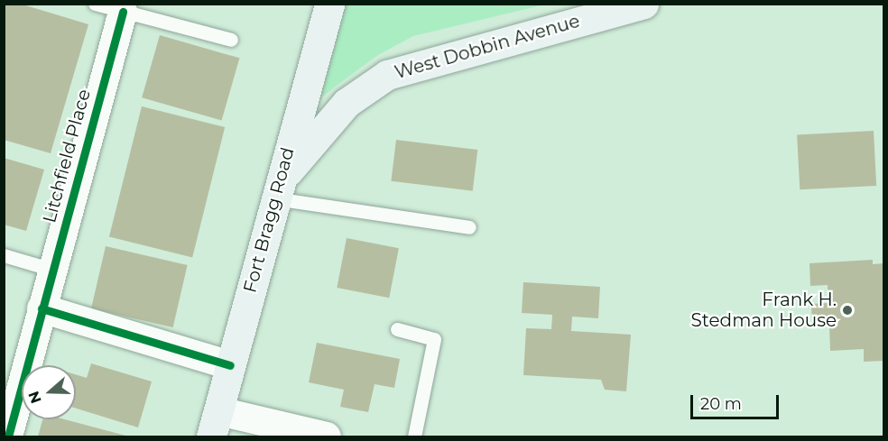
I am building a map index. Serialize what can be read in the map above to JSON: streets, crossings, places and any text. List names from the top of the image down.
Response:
{
  "streets": {
    "main road": ["West Dobbin Avenue", "Fort Bragg Road"],
    "street": ["Litchfield Place"]
  },
  "crossings": [
    ["West Dobbin Avenue", "Fort Bragg Road"]
  ],
  "places": ["Frank H. Stedman House"],
  "scale_bar": "20 m",
  "north": "left"
}
